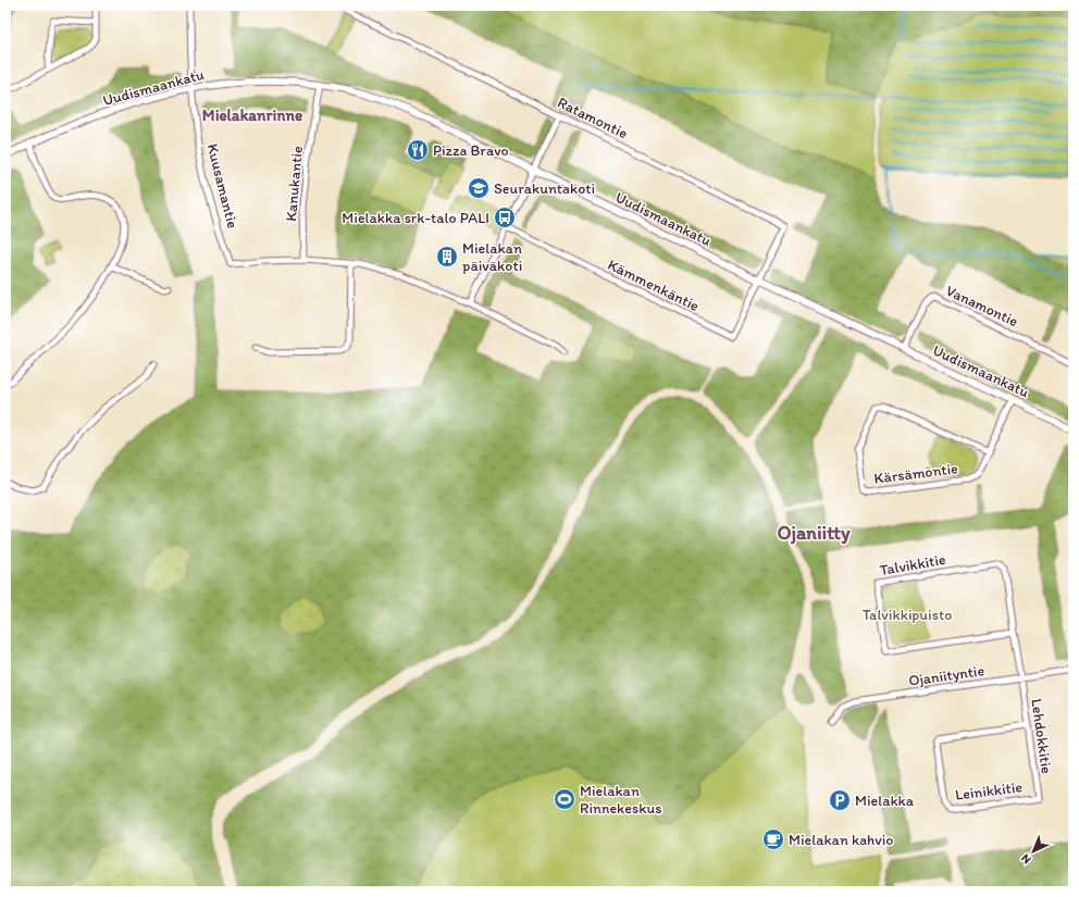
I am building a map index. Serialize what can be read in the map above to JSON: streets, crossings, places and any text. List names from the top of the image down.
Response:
{
  "streets": {
    "street": [
      "Uudismaankatu",
      "Ratamontie",
      "Kanukantie",
      "Kuusamantie",
      "Kämmenkäntie",
      "Vanamontie",
      "Kärsämöntie",
      "Talvikkitie",
      "Ojaniityntie",
      "Lehdokkitie",
      "Leinikkitie"
    ]
  },
  "crossings": [
    ["Uudismaankatu", "Ratamontie"],
    ["Uudismaankatu", "Kanukantie"],
    ["Uudismaankatu", "Kuusamantie"],
    ["Uudismaankatu", "Kämmenkäntie"],
    ["Uudismaankatu", "Vanamontie"],
    ["Uudismaankatu", "Kärsämöntie"],
    ["Ratamontie", "Kämmenkäntie"],
    ["Kanukantie", "Kuusamantie"],
    ["Talvikkitie", "Ojaniityntie"],
    ["Talvikkitie", "Lehdokkitie"],
    ["Ojaniityntie", "Lehdokkitie"],
    ["Lehdokkitie", "Leinikkitie"]
  ],
  "districts": ["Mielakanrinne", "Ojaniitty"],
  "parks": ["Talvikkipuisto"],
  "places": {
    "restaurant": ["Pizza Bravo"],
    "school or university": ["Seurakuntakoti"],
    "bus stop": ["Mielakka srk-talo PALI"],
    "building": ["Mielakan päiväkoti"],
    "sports": ["Mielakan Rinnekeskus"],
    "parking": ["Mielakka"],
    "cafe": ["Mielakan kahvio"]
  },
  "north": "bottom left"
}
